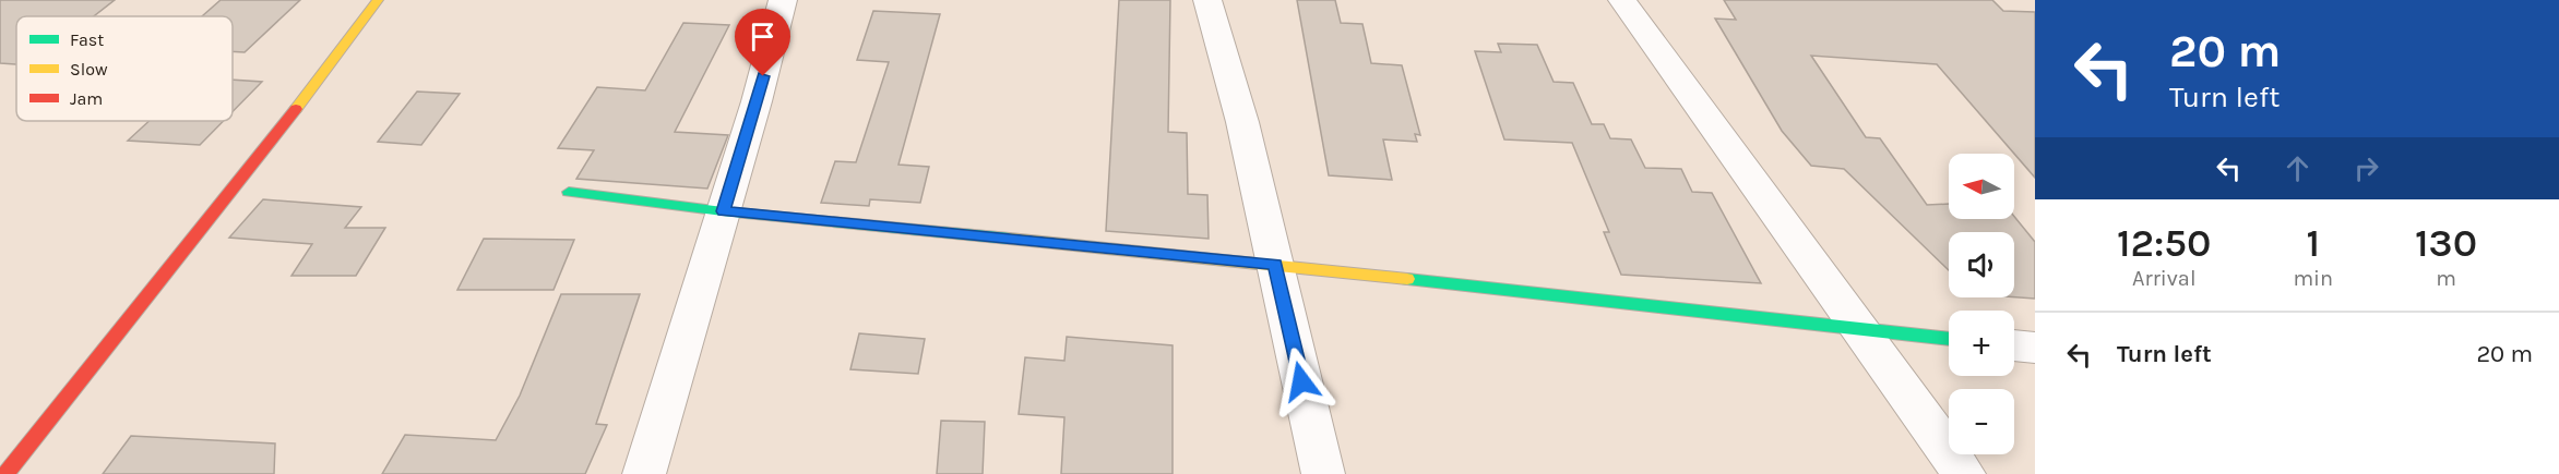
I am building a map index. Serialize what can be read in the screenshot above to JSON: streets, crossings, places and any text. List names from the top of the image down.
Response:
{
  "legend": ["Fast", "Slow", "Jam"],
  "north": "left",
  "page": {
    "turn": ["20 m", "Turn left"],
    "map_buttons": ["+", "−"],
    "eta": [
      "12:50",
      "Arrival",
      "1",
      "min",
      "130",
      "m"
    ],
    "list": [
      {
        "name": "Turn left",
        "value": "20 m"
      }
    ]
  }
}
